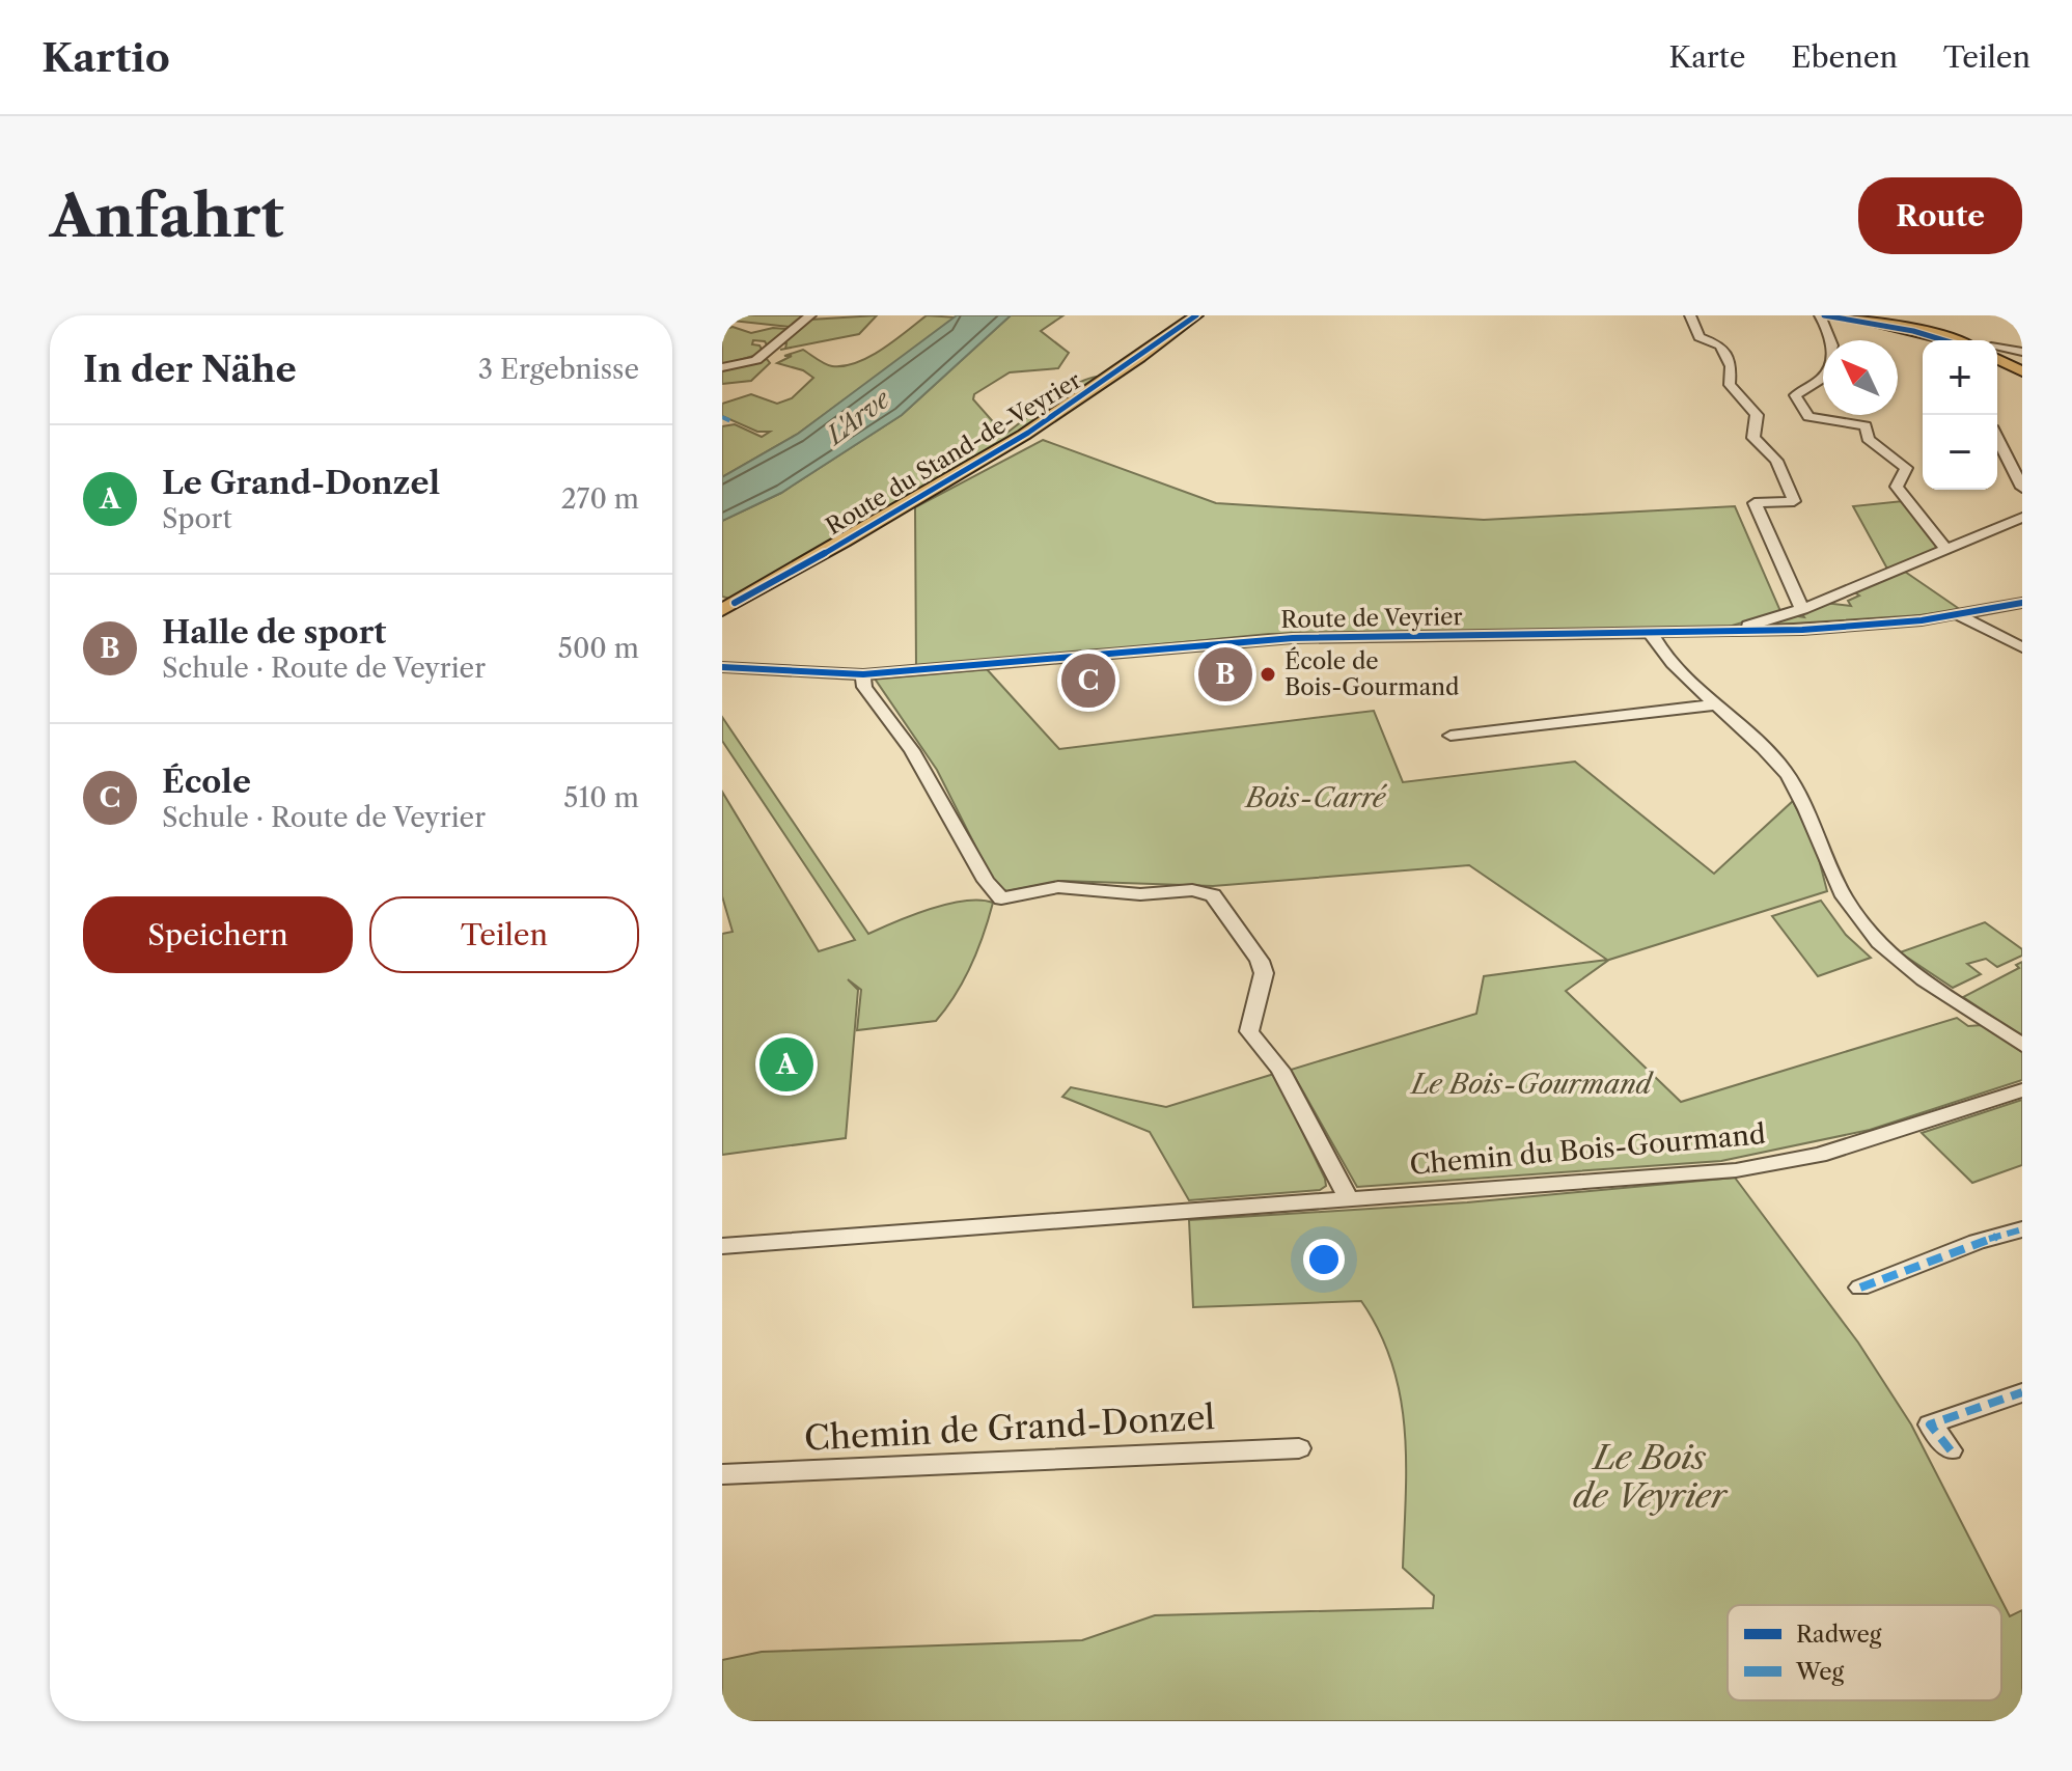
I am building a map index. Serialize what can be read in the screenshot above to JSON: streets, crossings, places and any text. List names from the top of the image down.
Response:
{
  "streets": {
    "main road": ["Route du Stand-de-Veyrier"],
    "street": ["Route de Veyrier", "Chemin du Bois-Gourmand", "Chemin de Grand-Donzel"]
  },
  "water": ["L'Arve"],
  "parks": ["Bois-Carré", "Le Bois-Gourmand", "Le Bois de Veyrier"],
  "places": ["École de Bois-Gourmand"],
  "legend": ["Radweg", "Weg"],
  "north": "top left",
  "page": {
    "header": "Kartio",
    "nav": ["Karte", "Ebenen", "Teilen"],
    "buttons": [
      "Route",
      ["Speichern", "Teilen"]
    ],
    "title": "Anfahrt",
    "heading": ["In der Nähe", "3 Ergebnisse"],
    "map_buttons": ["+", "−"],
    "list": [
      {
        "mark": "A",
        "name": "Le Grand-Donzel",
        "note": "Sport",
        "value": "270 m"
      },
      {
        "mark": "B",
        "name": "Halle de sport",
        "note": "Schule · Route de Veyrier",
        "value": "500 m"
      },
      {
        "mark": "C",
        "name": "École",
        "note": "Schule · Route de Veyrier",
        "value": "510 m"
      }
    ],
    "pins": ["B", "C", "A"]
  }
}
